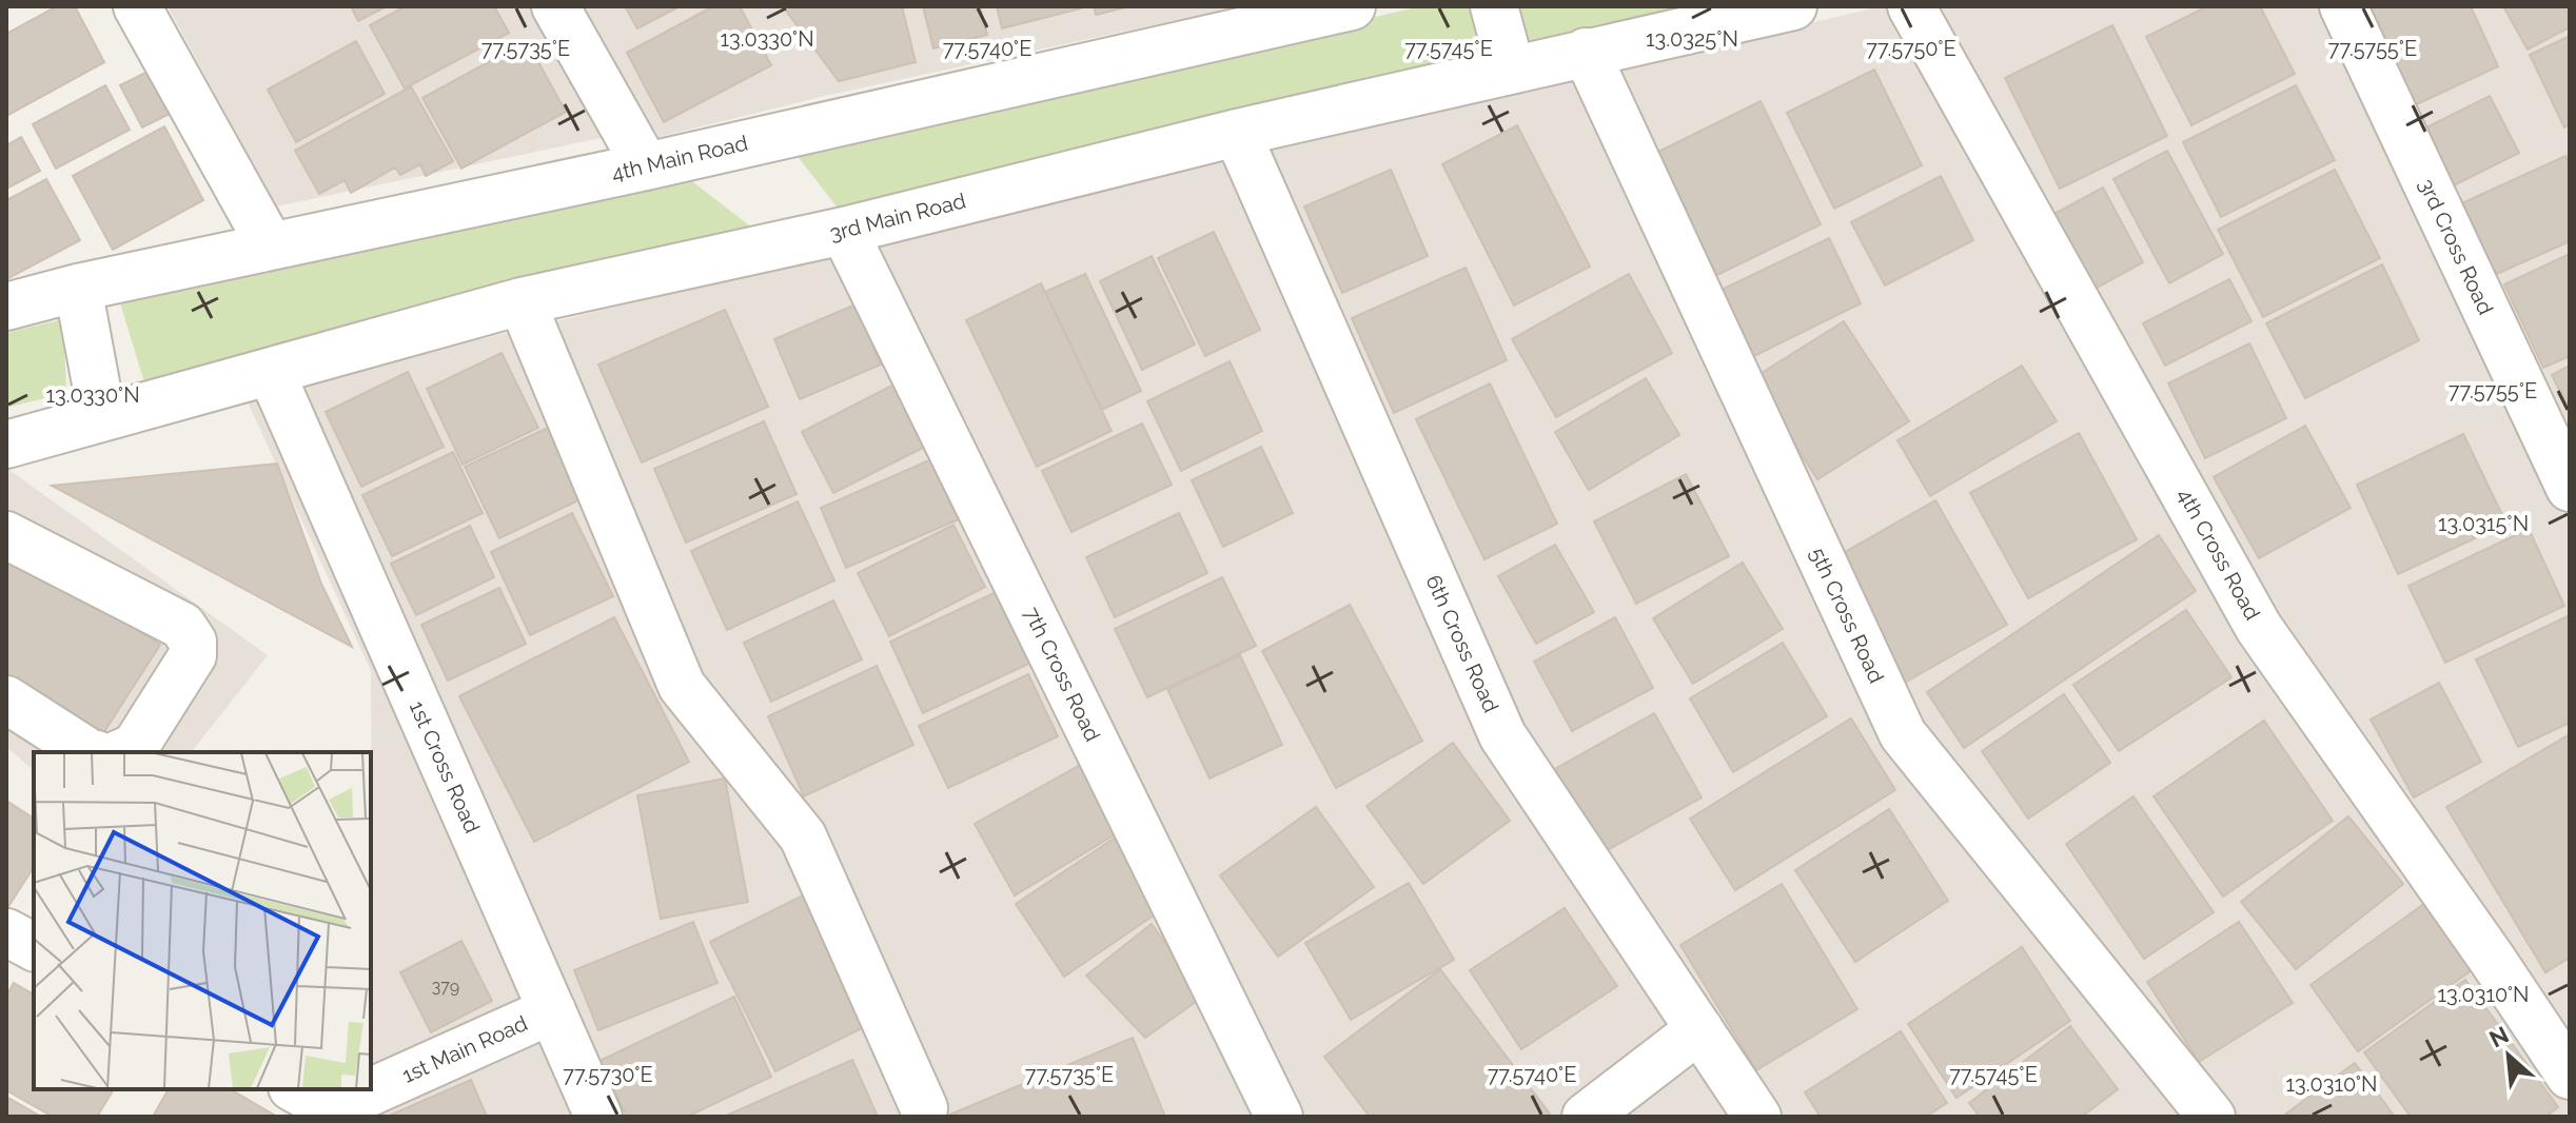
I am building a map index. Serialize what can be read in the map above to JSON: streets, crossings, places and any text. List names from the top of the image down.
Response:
{
  "streets": {
    "street": [
      "4th Main Road",
      "3rd Main Road",
      "3rd Cross Road",
      "4th Cross Road",
      "5th Cross Road",
      "6th Cross Road",
      "7th Cross Road",
      "1st Cross Road",
      "1st Main Road"
    ]
  },
  "crossings": [
    ["3rd Main Road", "5th Cross Road"],
    ["3rd Main Road", "6th Cross Road"],
    ["3rd Main Road", "7th Cross Road"],
    ["3rd Main Road", "1st Cross Road"],
    ["1st Cross Road", "1st Main Road"]
  ],
  "house_numbers": ["379"],
  "north": "top left",
  "coordinates": [
    "13.0330°N",
    "13.0325°N",
    "77.5735°E",
    "77.5740°E",
    "77.5745°E",
    "77.5750°E",
    "77.5755°E",
    "13.0315°N",
    "13.0310°N",
    "77.5730°E"
  ]
}
